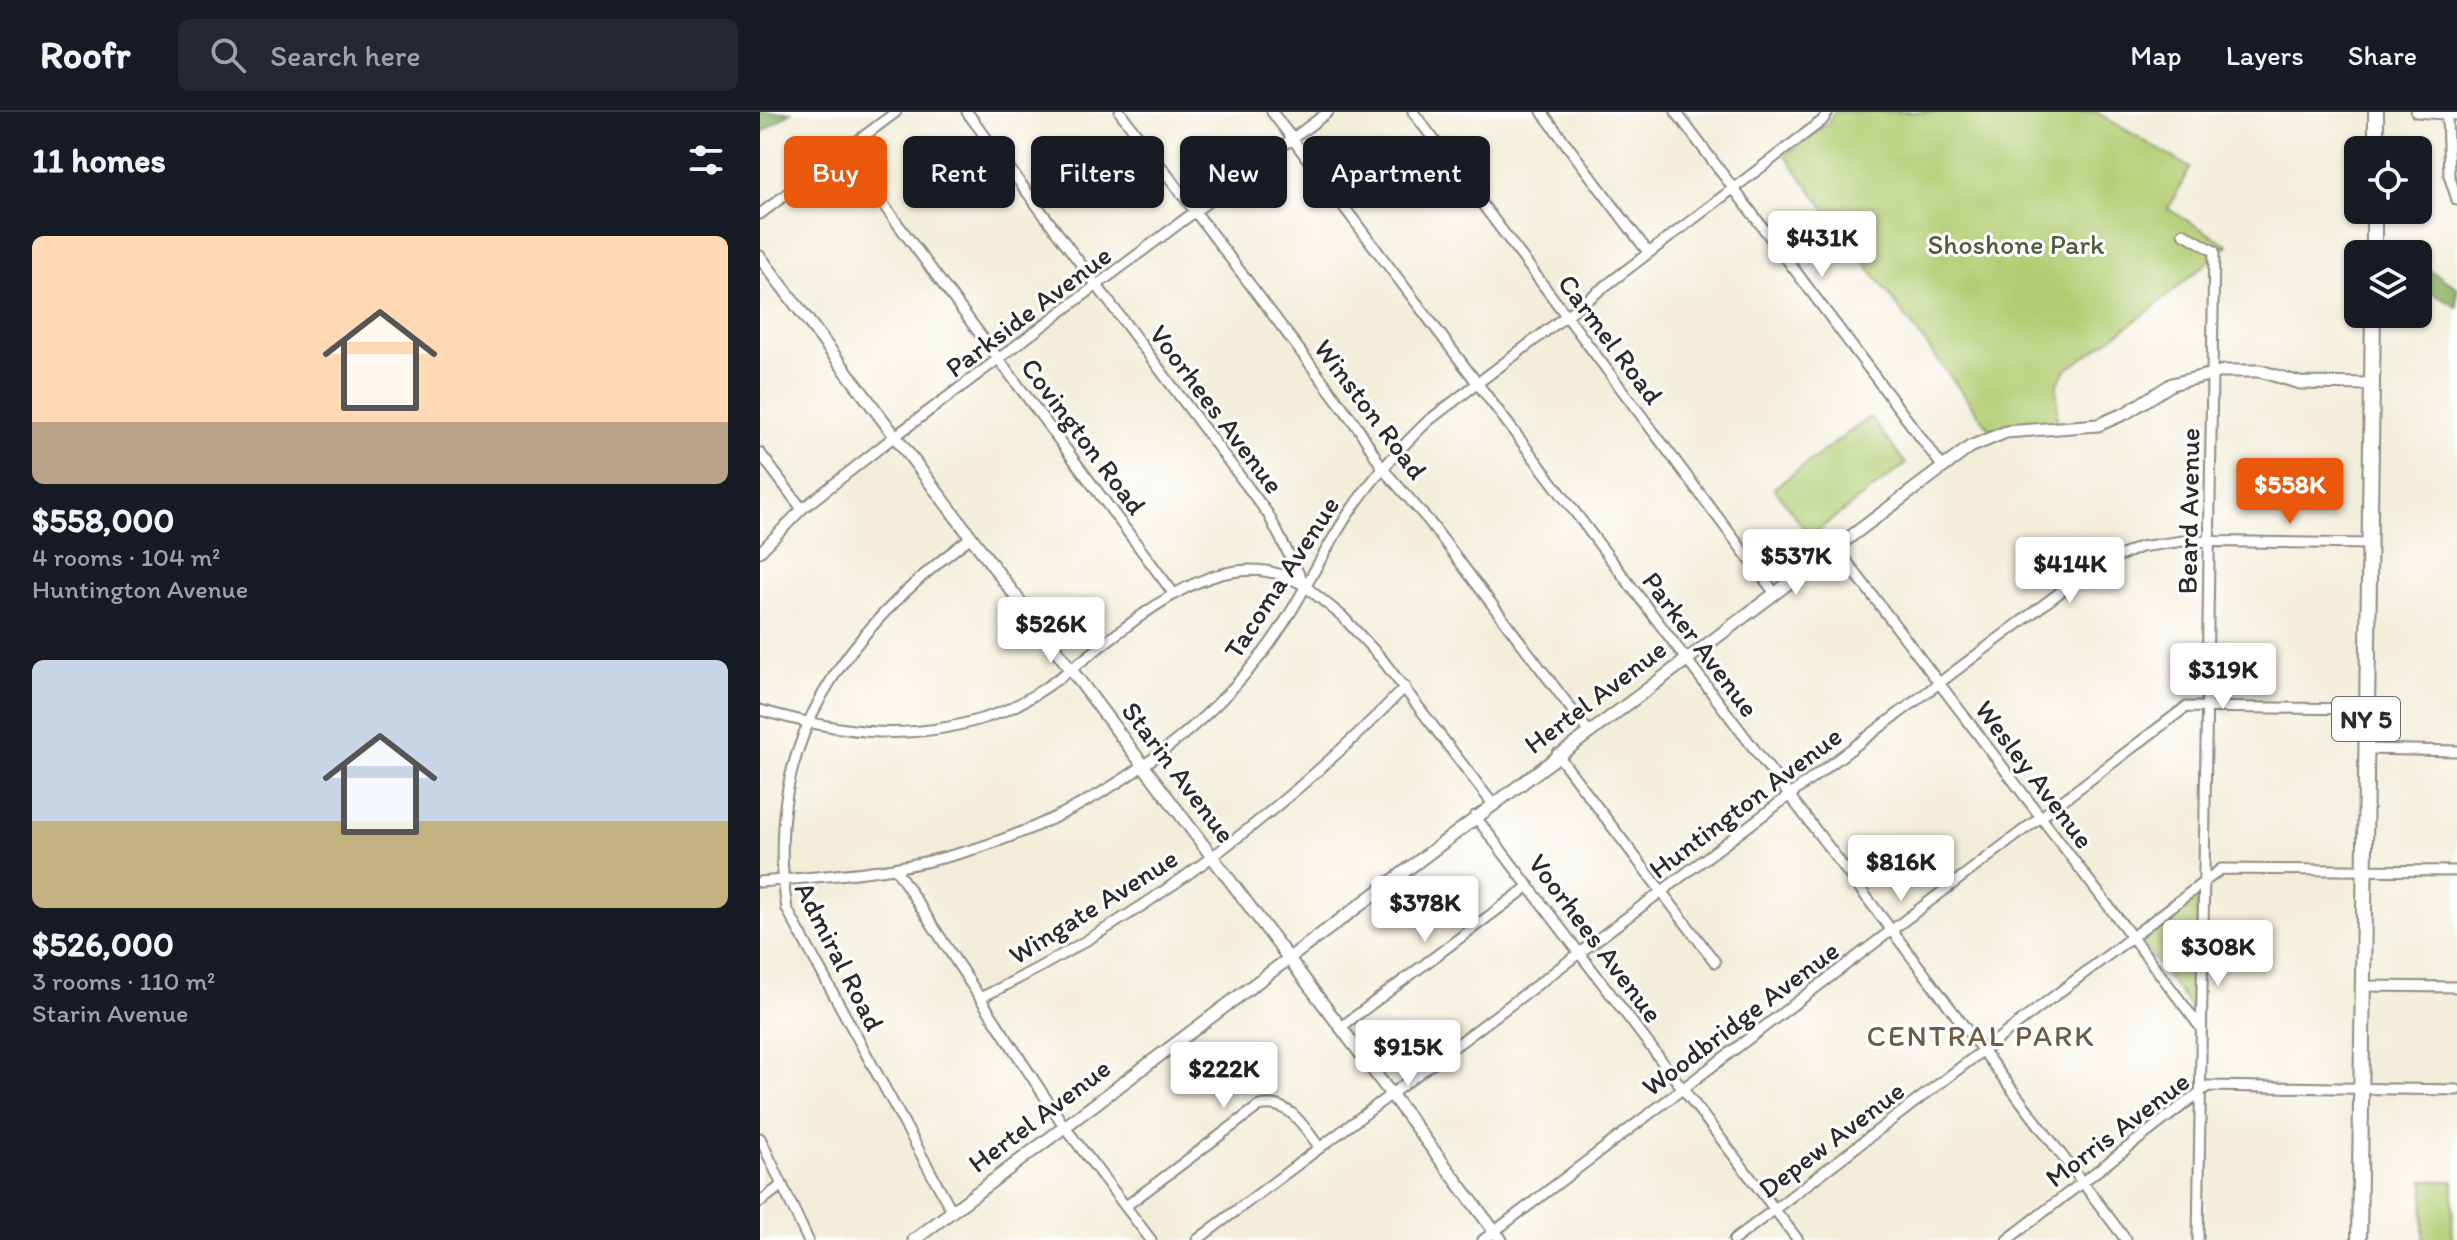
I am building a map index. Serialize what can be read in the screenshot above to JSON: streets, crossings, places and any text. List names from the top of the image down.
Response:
{
  "streets": {
    "main road": ["NY 5"],
    "street": [
      "Parkside Avenue",
      "Carmel Road",
      "Voorhees Avenue",
      "Winston Road",
      "Covington Road",
      "Beard Avenue",
      "Tacoma Avenue",
      "Parker Avenue",
      "Hertel Avenue",
      "Starin Avenue",
      "Wesley Avenue",
      "Huntington Avenue",
      "Wingate Avenue",
      "Admiral Road",
      "Woodbridge Avenue",
      "Morris Avenue",
      "Depew Avenue"
    ]
  },
  "crossings": [
    ["Parkside Avenue", "Voorhees Avenue"],
    ["Parkside Avenue", "Winston Road"],
    ["Parkside Avenue", "Covington Road"],
    ["Parkside Avenue", "Parker Avenue"],
    ["Parkside Avenue", "Starin Avenue"],
    ["Carmel Road", "Tacoma Avenue"],
    ["Carmel Road", "Hertel Avenue"],
    ["Voorhees Avenue", "Tacoma Avenue"],
    ["Voorhees Avenue", "Hertel Avenue"],
    ["Voorhees Avenue", "Huntington Avenue"],
    ["Voorhees Avenue", "Wingate Avenue"],
    ["Voorhees Avenue", "Woodbridge Avenue"],
    ["Voorhees Avenue", "Depew Avenue"],
    ["Winston Road", "Tacoma Avenue"],
    ["Winston Road", "Hertel Avenue"],
    ["Beard Avenue", "Hertel Avenue"],
    ["Beard Avenue", "Wesley Avenue"],
    ["Beard Avenue", "Huntington Avenue"],
    ["Beard Avenue", "Woodbridge Avenue"],
    ["Beard Avenue", "Morris Avenue"],
    ["Beard Avenue", "Depew Avenue"],
    ["Tacoma Avenue", "Parker Avenue"],
    ["Tacoma Avenue", "Starin Avenue"],
    ["Tacoma Avenue", "Admiral Road"],
    ["Parker Avenue", "Hertel Avenue"],
    ["Parker Avenue", "Huntington Avenue"],
    ["Parker Avenue", "Woodbridge Avenue"],
    ["Parker Avenue", "Morris Avenue"],
    ["Parker Avenue", "Depew Avenue"],
    ["Hertel Avenue", "NY 5"],
    ["Hertel Avenue", "Starin Avenue"],
    ["Hertel Avenue", "Wesley Avenue"],
    ["Hertel Avenue", "Admiral Road"],
    ["NY 5", "Huntington Avenue"],
    ["NY 5", "Woodbridge Avenue"],
    ["NY 5", "Morris Avenue"],
    ["NY 5", "Depew Avenue"],
    ["Starin Avenue", "Huntington Avenue"],
    ["Starin Avenue", "Wingate Avenue"],
    ["Starin Avenue", "Woodbridge Avenue"],
    ["Wesley Avenue", "Huntington Avenue"],
    ["Wesley Avenue", "Woodbridge Avenue"],
    ["Wesley Avenue", "Depew Avenue"]
  ],
  "districts": ["CENTRAL PARK"],
  "parks": ["Shoshone Park"],
  "page": {
    "header": "Roofr",
    "search": "Search here",
    "nav": ["Map", "Layers", "Share"],
    "heading": "11 homes",
    "chip": [
      "Buy",
      "Rent",
      "Filters",
      "New",
      "Apartment"
    ],
    "list": [
      {
        "name": "$558,000",
        "note": "4 rooms · 104 m² · Huntington Avenue"
      },
      {
        "name": "$526,000",
        "note": "3 rooms · 110 m² · Starin Avenue"
      }
    ],
    "price": [
      "$431K",
      "$558K",
      "$537K",
      "$414K",
      "$526K",
      "$319K",
      "$816K",
      "$378K",
      "$308K",
      "$915K",
      "$222K"
    ]
  }
}
